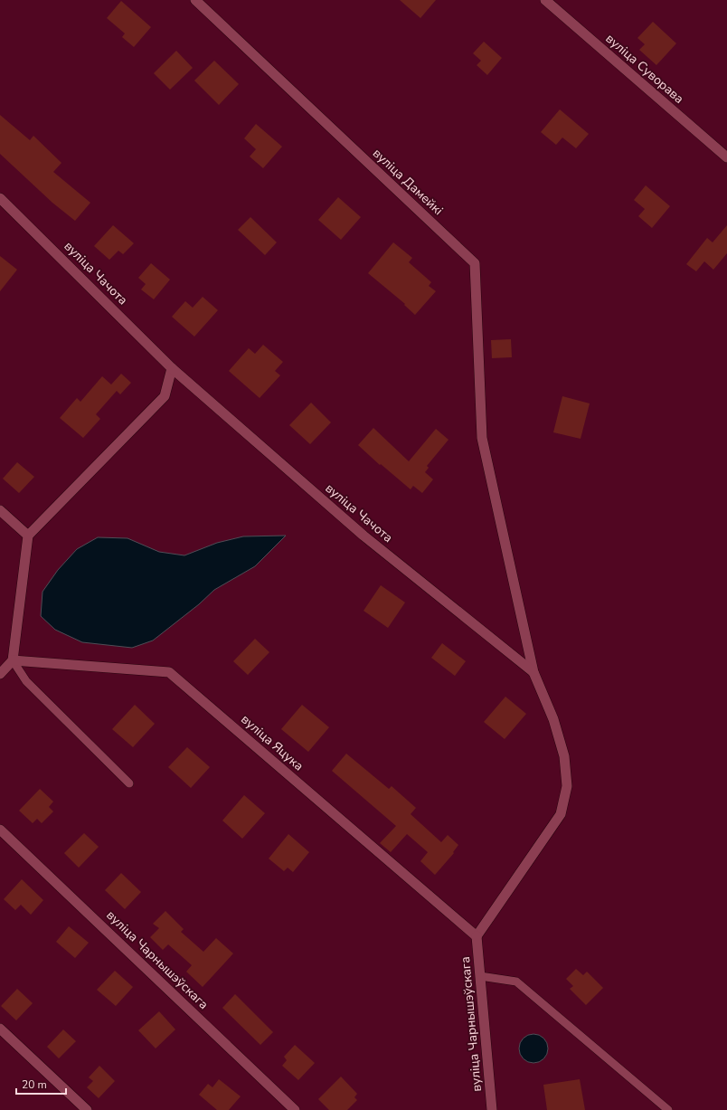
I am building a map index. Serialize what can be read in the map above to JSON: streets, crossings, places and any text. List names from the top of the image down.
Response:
{
  "streets": {
    "street": [
      "вуліца Суворава",
      "вуліца Дамейкі",
      "вуліца Чачота",
      "вуліца Яцука",
      "вуліца Чарнышэўскага"
    ]
  },
  "crossings": [
    ["вуліца Дамейкі", "вуліца Чачота"],
    ["вуліца Дамейкі", "вуліца Яцука"],
    ["вуліца Дамейкі", "вуліца Чарнышэўскага"],
    ["вуліца Яцука", "вуліца Чарнышэўскага"]
  ],
  "scale_bar": "20 m"
}
